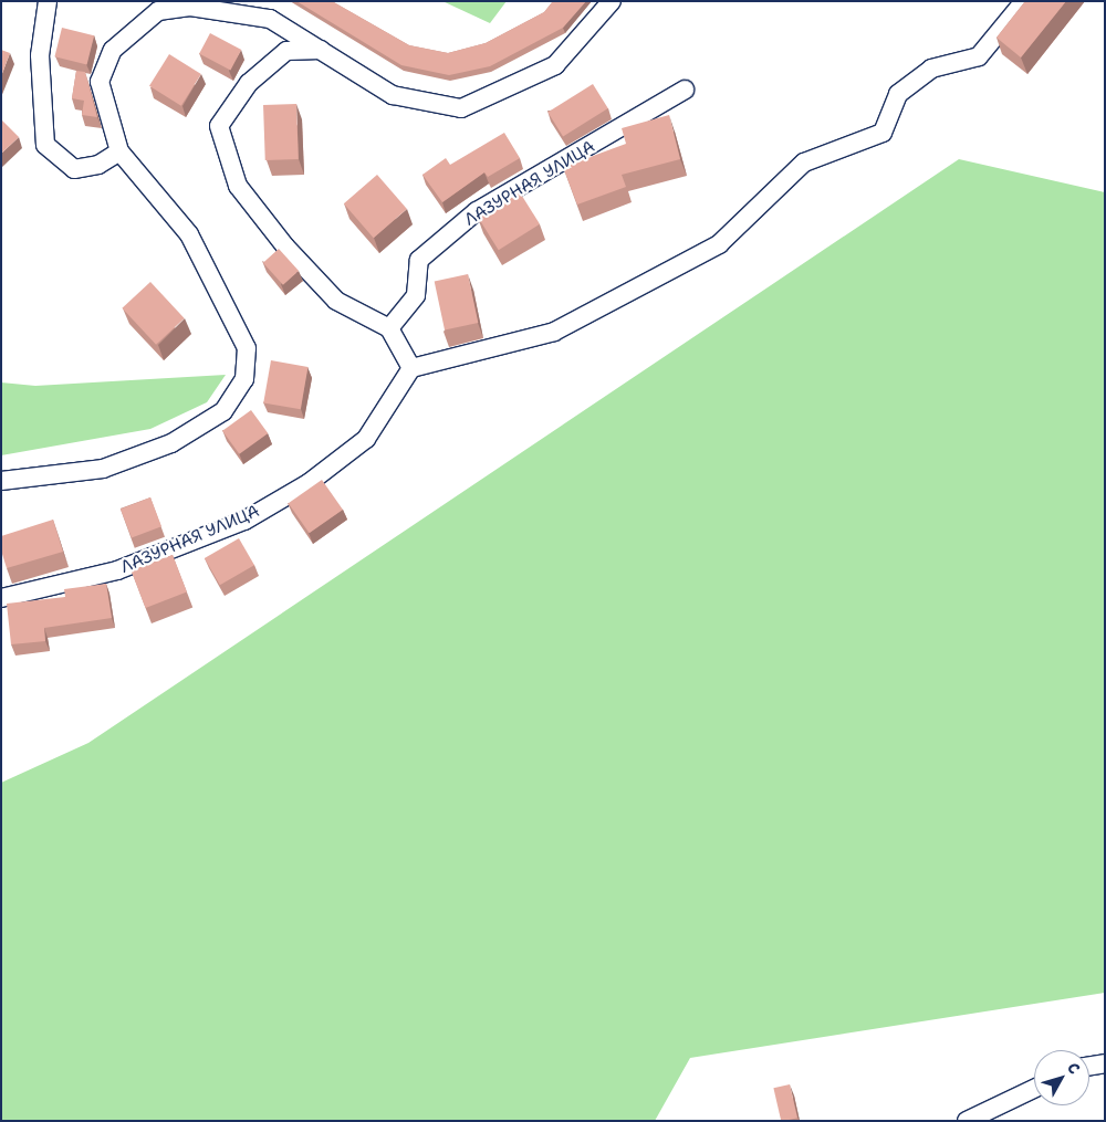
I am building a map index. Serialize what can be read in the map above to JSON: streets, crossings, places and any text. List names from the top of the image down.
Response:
{
  "streets": {
    "street": ["ЛАЗУРНАЯ УЛИЦА"]
  },
  "north": "top right"
}
